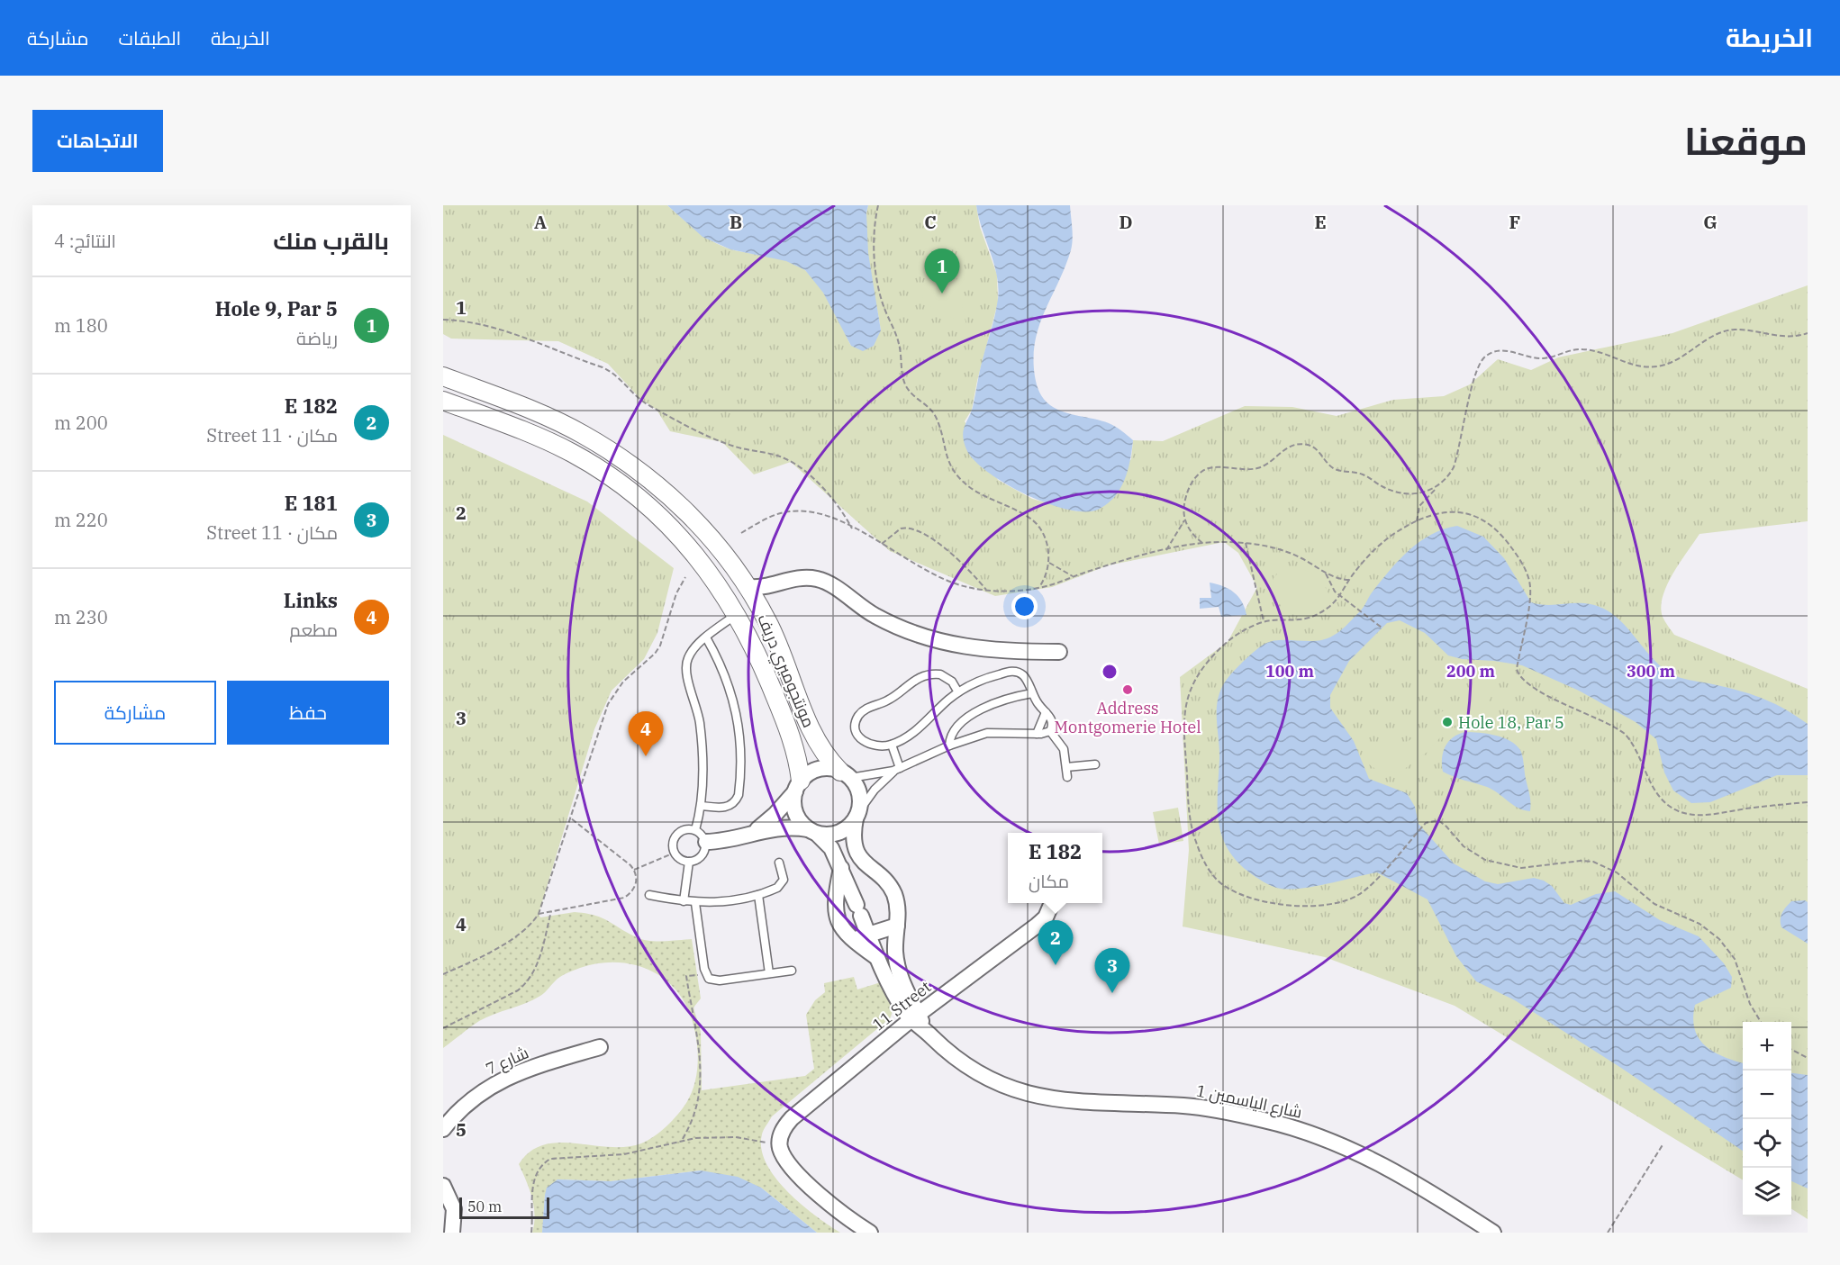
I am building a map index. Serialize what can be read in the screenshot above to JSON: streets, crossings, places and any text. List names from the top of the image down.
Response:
{
  "streets": {
    "street": [
      "مونتجوميري دريف",
      "11 Street",
      "شارع 7",
      "شارع الياسمين 1"
    ]
  },
  "crossings": [
    ["11 Street", "شارع الياسمين 1"]
  ],
  "places": ["Address Montgomerie Hotel", "Hole 18, Par 5"],
  "scale_bar": "50 m",
  "page": {
    "header": "الخريطة",
    "nav": ["الخريطة", "الطبقات", "مشاركة"],
    "title": "موقعنا",
    "buttons": [
      "الاتجاهات",
      ["حفظ", "مشاركة"]
    ],
    "heading": ["بالقرب منك", "النتائج: 4"],
    "pins": [
      "1",
      "4",
      "2",
      "3"
    ],
    "list": [
      {
        "mark": "1",
        "name": "Hole 9, Par 5",
        "note": "رياضة",
        "value": "180 m"
      },
      {
        "mark": "2",
        "name": "E 182",
        "note": "مكان · 11 Street",
        "value": "200 m"
      },
      {
        "mark": "3",
        "name": "E 181",
        "note": "مكان · 11 Street",
        "value": "220 m"
      },
      {
        "mark": "4",
        "name": "Links",
        "note": "مطعم",
        "value": "230 m"
      }
    ],
    "popup": ["E 182", "مكان"],
    "map_buttons": ["+", "−"],
    "scale": "50 m"
  },
  "grid": {
    "columns": [
      "A",
      "B",
      "C",
      "D",
      "E",
      "F",
      "G"
    ],
    "rows": [
      "1",
      "2",
      "3",
      "4",
      "5"
    ]
  },
  "rings": ["100 m", "200 m", "300 m"]
}
